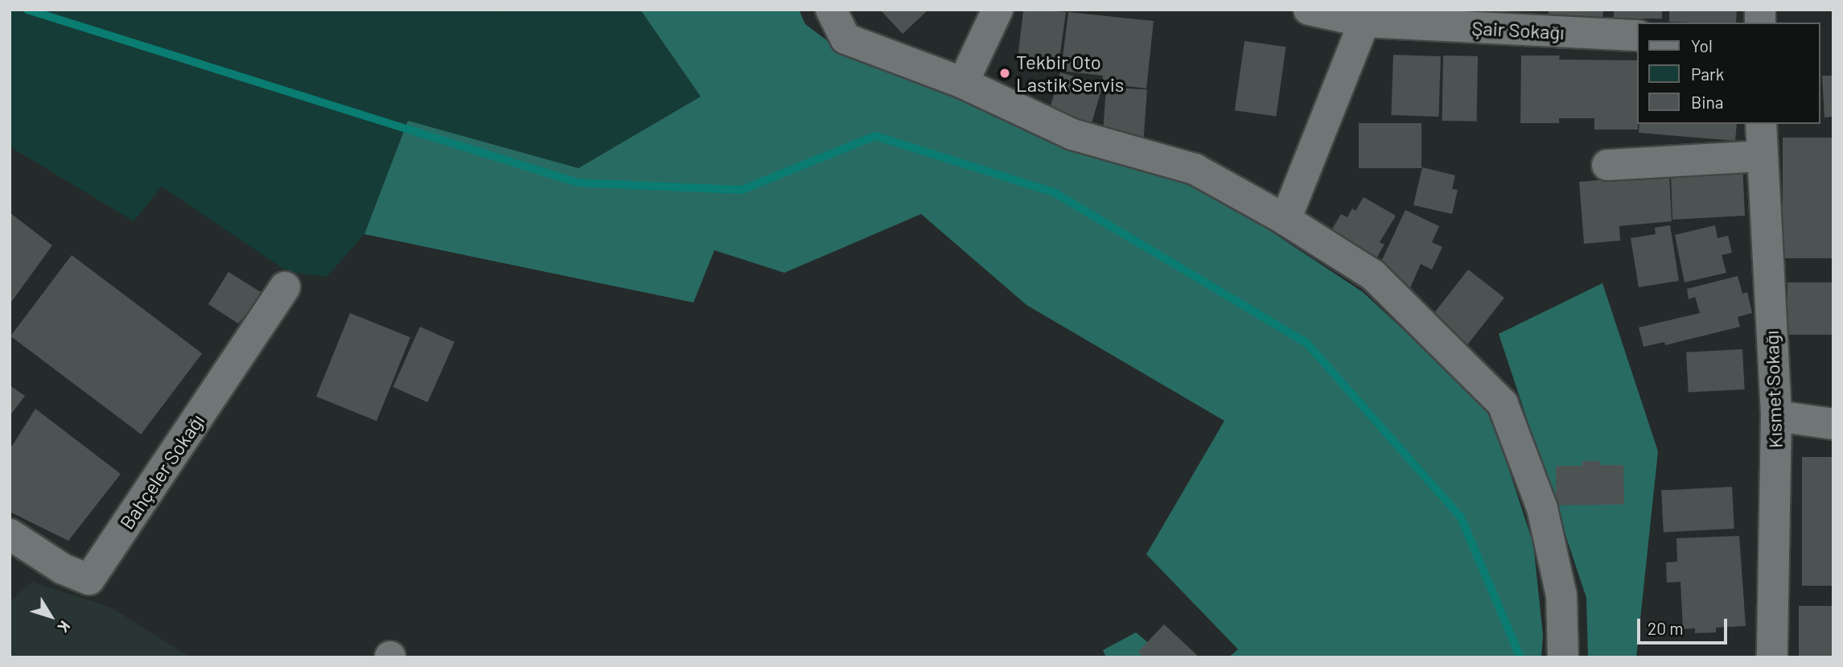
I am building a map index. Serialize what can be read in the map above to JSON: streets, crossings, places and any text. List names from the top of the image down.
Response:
{
  "streets": {
    "street": ["Şair Sokağı", "Kısmet Sokağı", "Bahçeler Sokağı"]
  },
  "places": ["Tekbir Oto Lastik Servis"],
  "legend": ["Yol", "Park", "Bina"],
  "scale_bar": "20 m",
  "north": "bottom right"
}
